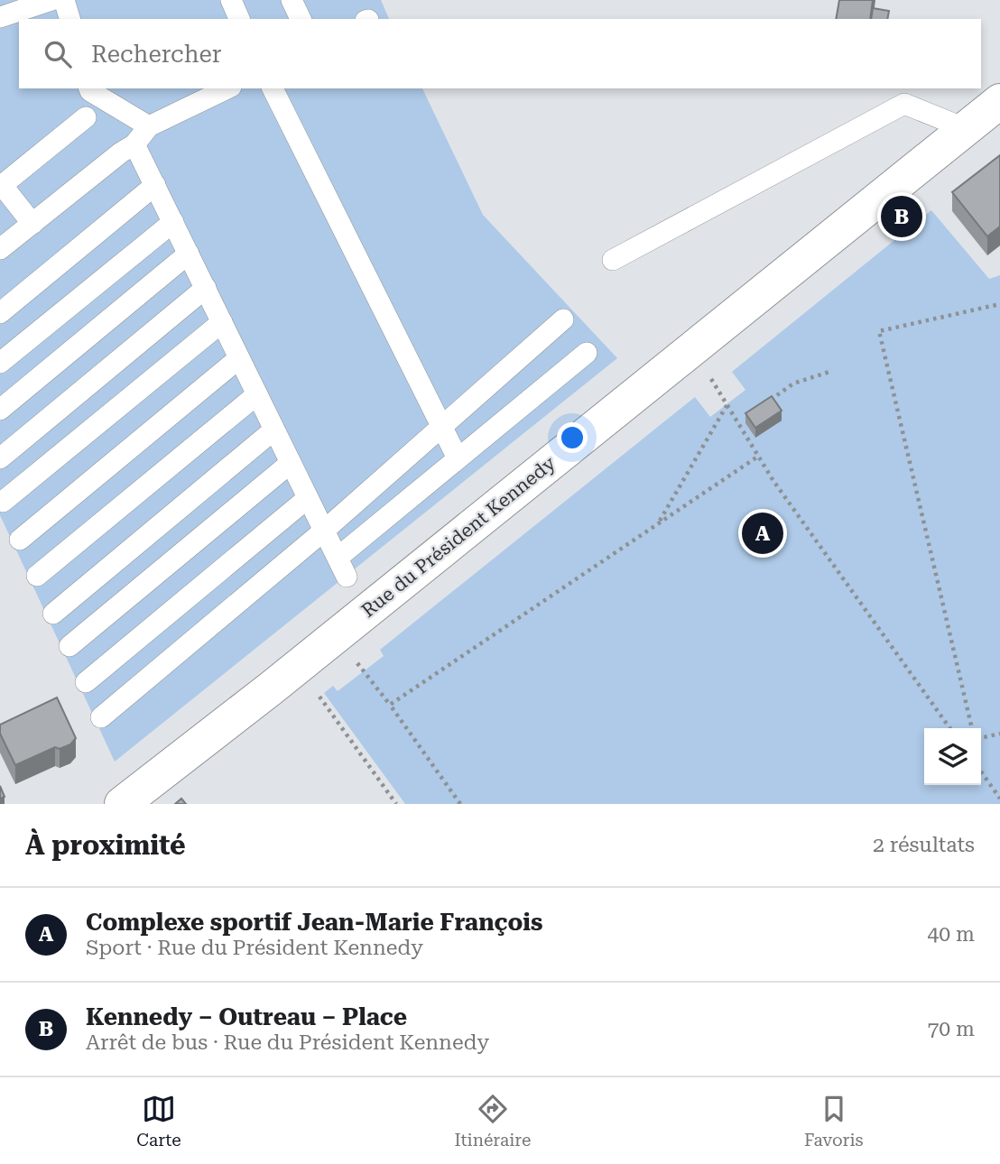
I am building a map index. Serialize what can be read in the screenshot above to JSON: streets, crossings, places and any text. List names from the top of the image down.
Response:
{
  "streets": {
    "main road": ["Rue du Président Kennedy"]
  },
  "page": {
    "search": "Rechercher",
    "pins": ["B", "A"],
    "heading": ["À proximité", "2 résultats"],
    "list": [
      {
        "mark": "A",
        "name": "Complexe sportif Jean-Marie François",
        "note": "Sport · Rue du Président Kennedy",
        "value": "40 m"
      },
      {
        "mark": "B",
        "name": "Kennedy – Outreau – Place",
        "note": "Arrêt de bus · Rue du Président Kennedy",
        "value": "70 m"
      }
    ],
    "nav": ["Carte", "Itinéraire", "Favoris"]
  }
}
